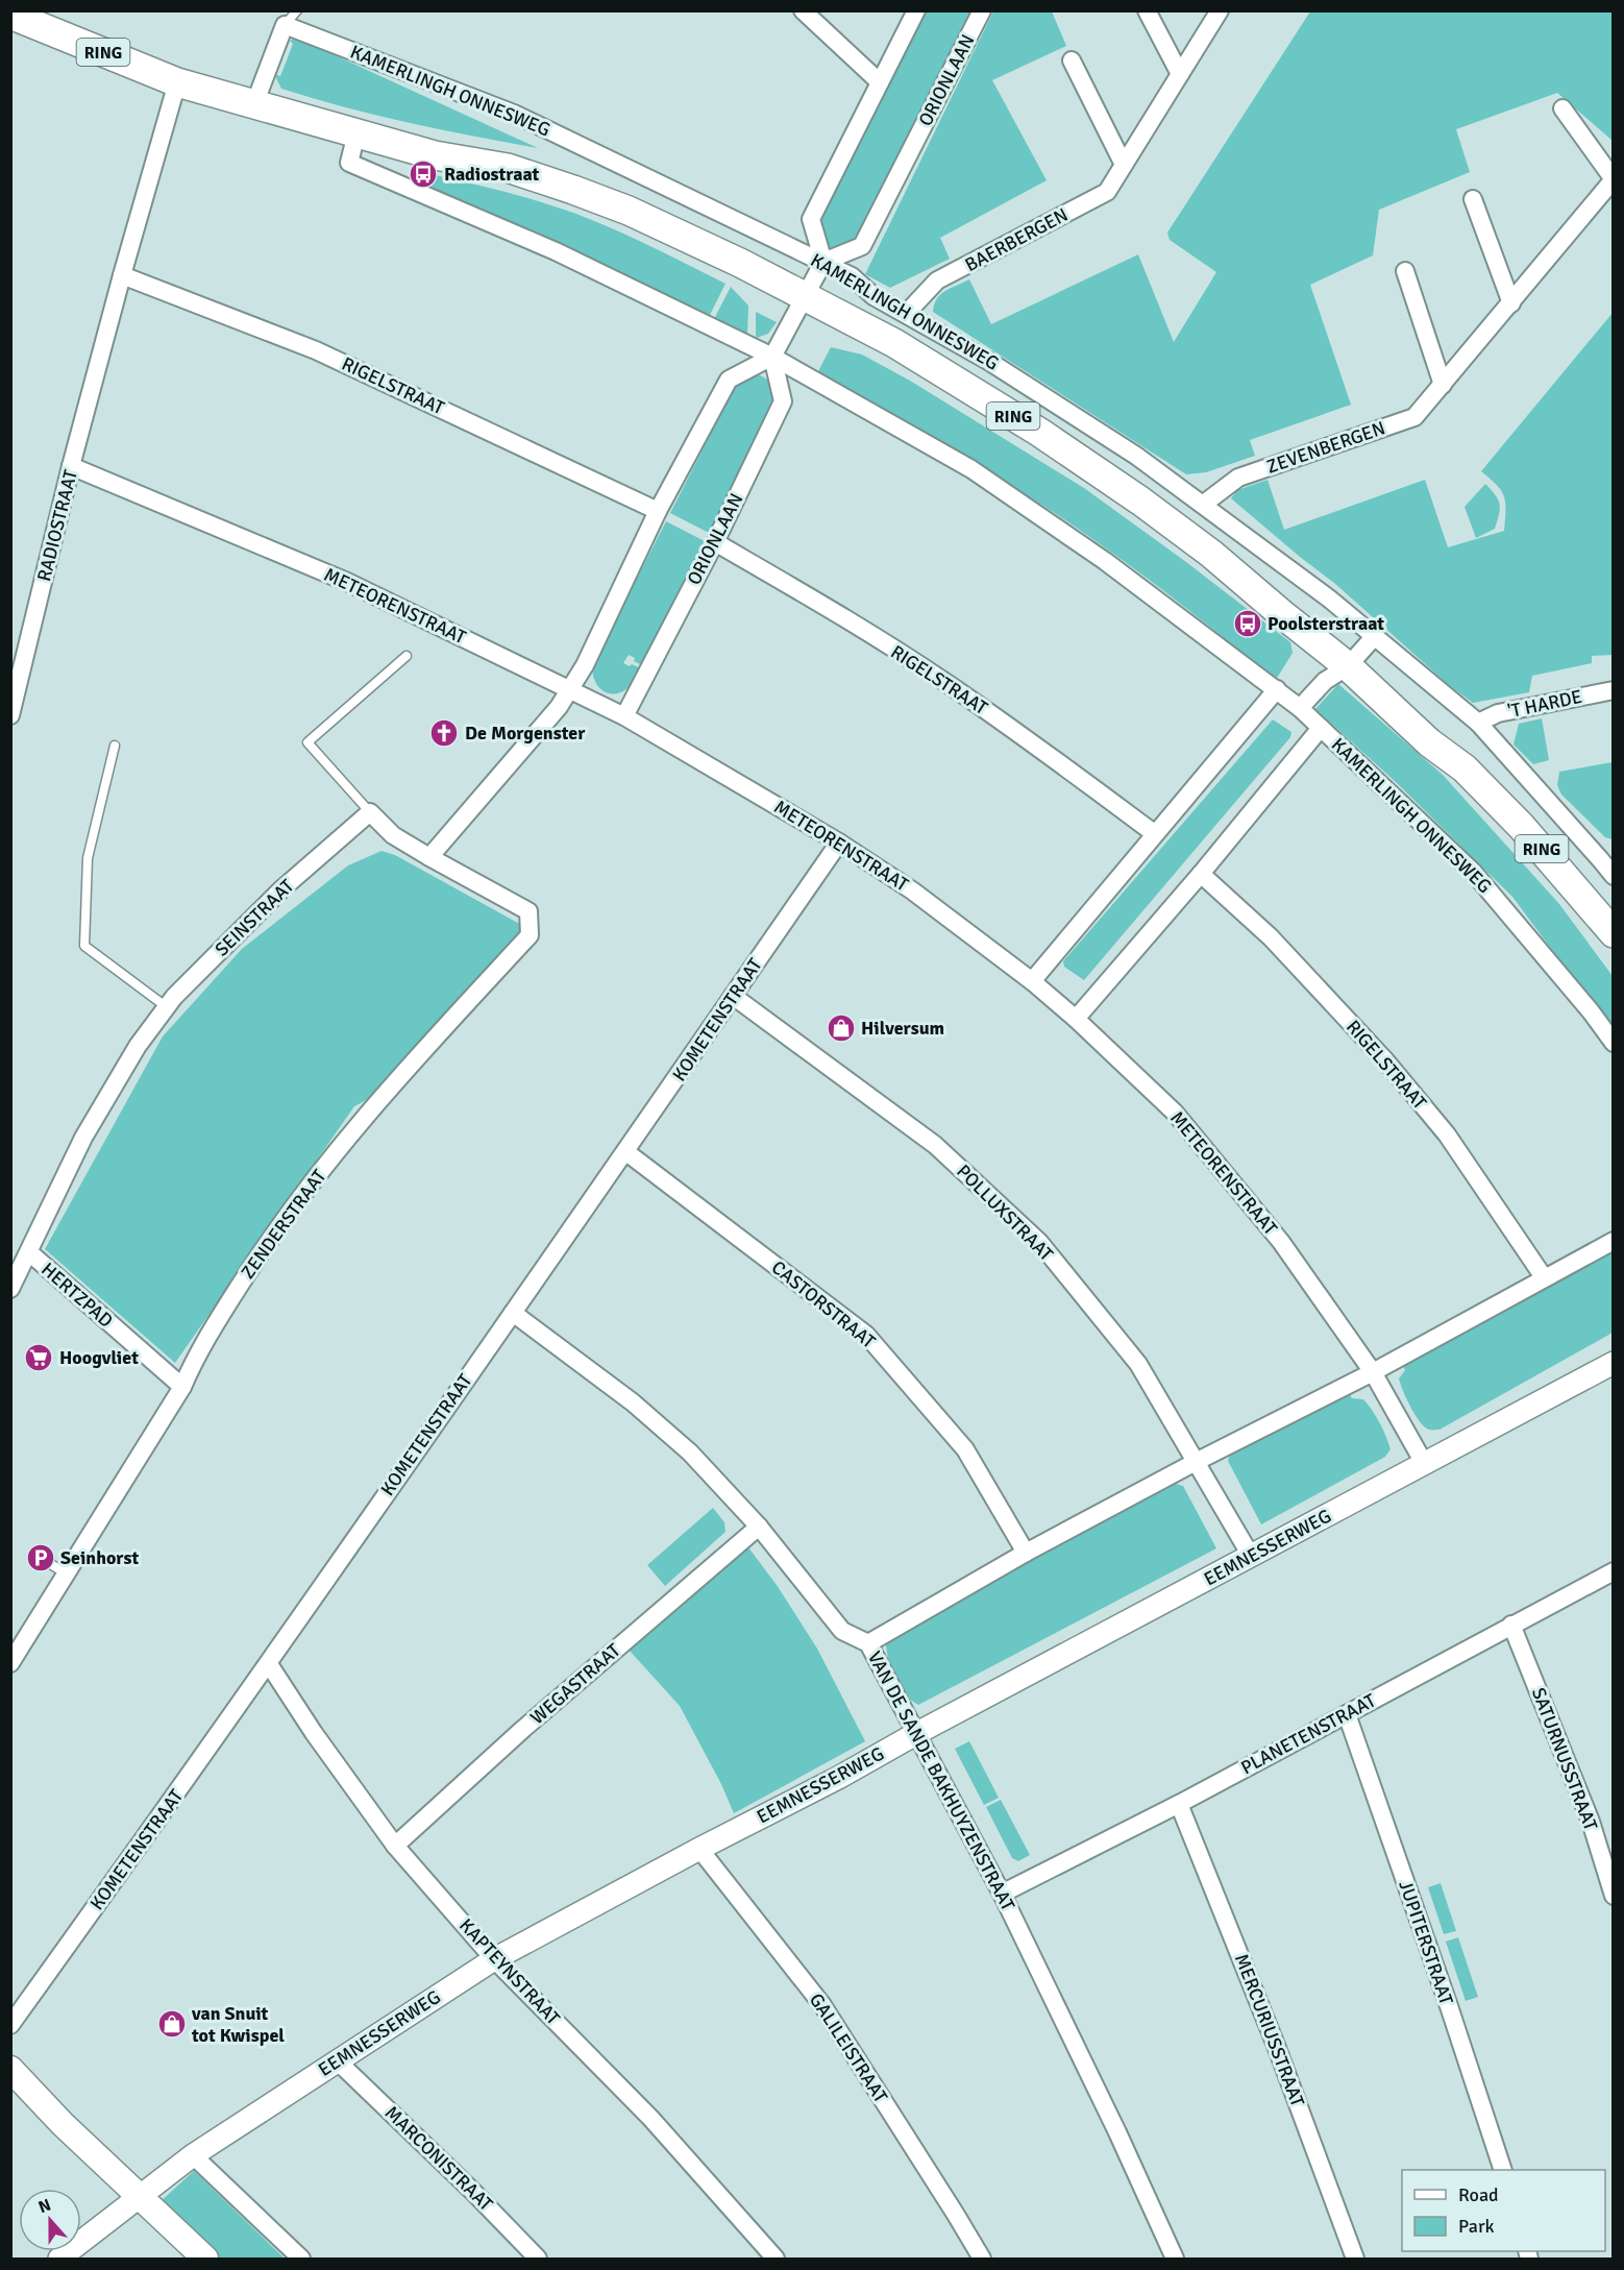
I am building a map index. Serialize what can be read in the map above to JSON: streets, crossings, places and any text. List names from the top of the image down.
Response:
{
  "streets": {
    "main road": ["RING", "KAMERLINGH ONNESWEG"],
    "street": [
      "ORIONLAAN",
      "BAERBERGEN",
      "RIGELSTRAAT",
      "ZEVENBERGEN",
      "RADIOSTRAAT",
      "METEORENSTRAAT",
      "'T HARDE",
      "SEINSTRAAT",
      "KOMETENSTRAAT",
      "POLLUXSTRAAT",
      "ZENDERSTRAAT",
      "HERTZPAD",
      "CASTORSTRAAT",
      "EEMNESSERWEG",
      "WEGASTRAAT",
      "PLANETENSTRAAT",
      "SATURNUSSTRAAT",
      "VAN DE SANDE BAKHUYZENSTRAAT",
      "JUPITERSTRAAT",
      "KAPTEYNSTRAAT",
      "MERCURIUSSTRAAT",
      "GALILEISTRAAT",
      "MARCONISTRAAT"
    ]
  },
  "crossings": [
    ["ORIONLAAN", "KAMERLINGH ONNESWEG"],
    ["ORIONLAAN", "RIGELSTRAAT"],
    ["ORIONLAAN", "METEORENSTRAAT"],
    ["KAMERLINGH ONNESWEG", "BAERBERGEN"],
    ["KAMERLINGH ONNESWEG", "ZEVENBERGEN"],
    ["KAMERLINGH ONNESWEG", "RADIOSTRAAT"],
    ["KAMERLINGH ONNESWEG", "'T HARDE"],
    ["RIGELSTRAAT", "RADIOSTRAAT"],
    ["RADIOSTRAAT", "METEORENSTRAAT"],
    ["METEORENSTRAAT", "KOMETENSTRAAT"],
    ["METEORENSTRAAT", "EEMNESSERWEG"],
    ["SEINSTRAAT", "HERTZPAD"],
    ["KOMETENSTRAAT", "POLLUXSTRAAT"],
    ["KOMETENSTRAAT", "CASTORSTRAAT"],
    ["KOMETENSTRAAT", "VAN DE SANDE BAKHUYZENSTRAAT"],
    ["KOMETENSTRAAT", "KAPTEYNSTRAAT"],
    ["POLLUXSTRAAT", "EEMNESSERWEG"],
    ["ZENDERSTRAAT", "HERTZPAD"],
    ["EEMNESSERWEG", "VAN DE SANDE BAKHUYZENSTRAAT"],
    ["EEMNESSERWEG", "KAPTEYNSTRAAT"],
    ["EEMNESSERWEG", "GALILEISTRAAT"],
    ["EEMNESSERWEG", "MARCONISTRAAT"],
    ["WEGASTRAAT", "VAN DE SANDE BAKHUYZENSTRAAT"],
    ["WEGASTRAAT", "KAPTEYNSTRAAT"],
    ["PLANETENSTRAAT", "SATURNUSSTRAAT"],
    ["PLANETENSTRAAT", "VAN DE SANDE BAKHUYZENSTRAAT"],
    ["PLANETENSTRAAT", "JUPITERSTRAAT"],
    ["PLANETENSTRAAT", "MERCURIUSSTRAAT"]
  ],
  "places": {
    "bus stop": ["Radiostraat", "Poolsterstraat"],
    "church": ["De Morgenster"],
    "shop": ["Hilversum", "van Snuit tot Kwispel"],
    "supermarket": ["Hoogvliet"],
    "parking": ["Seinhorst"]
  },
  "legend": ["Road", "Park"],
  "north": "top"
}
